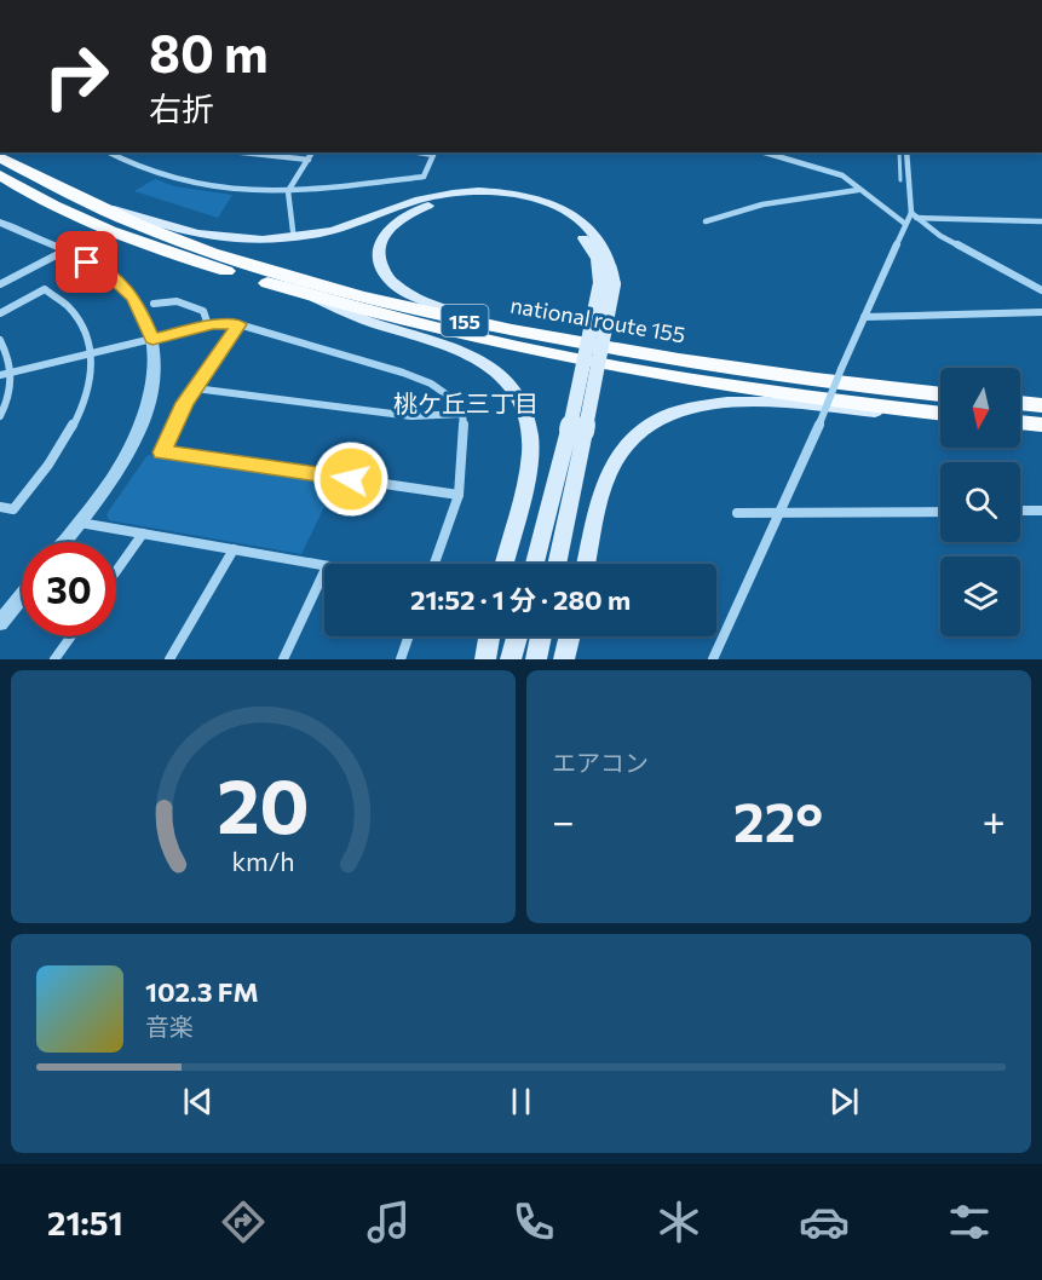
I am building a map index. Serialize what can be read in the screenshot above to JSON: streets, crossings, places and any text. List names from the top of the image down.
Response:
{
  "streets": {
    "highway": ["national route 155", "155"]
  },
  "districts": ["桃ケ丘三丁目"],
  "north": "bottom",
  "page": {
    "turn": ["80 m", "右折"],
    "limit": "30",
    "trip": "21:52 · 1 分 · 280 m",
    "tile": "エアコン",
    "heat": ["−", "22°", "+"],
    "song": ["102.3 FM", "音楽"],
    "tabs": "21:51",
    "gauge": ["20", "km/h"]
  }
}
